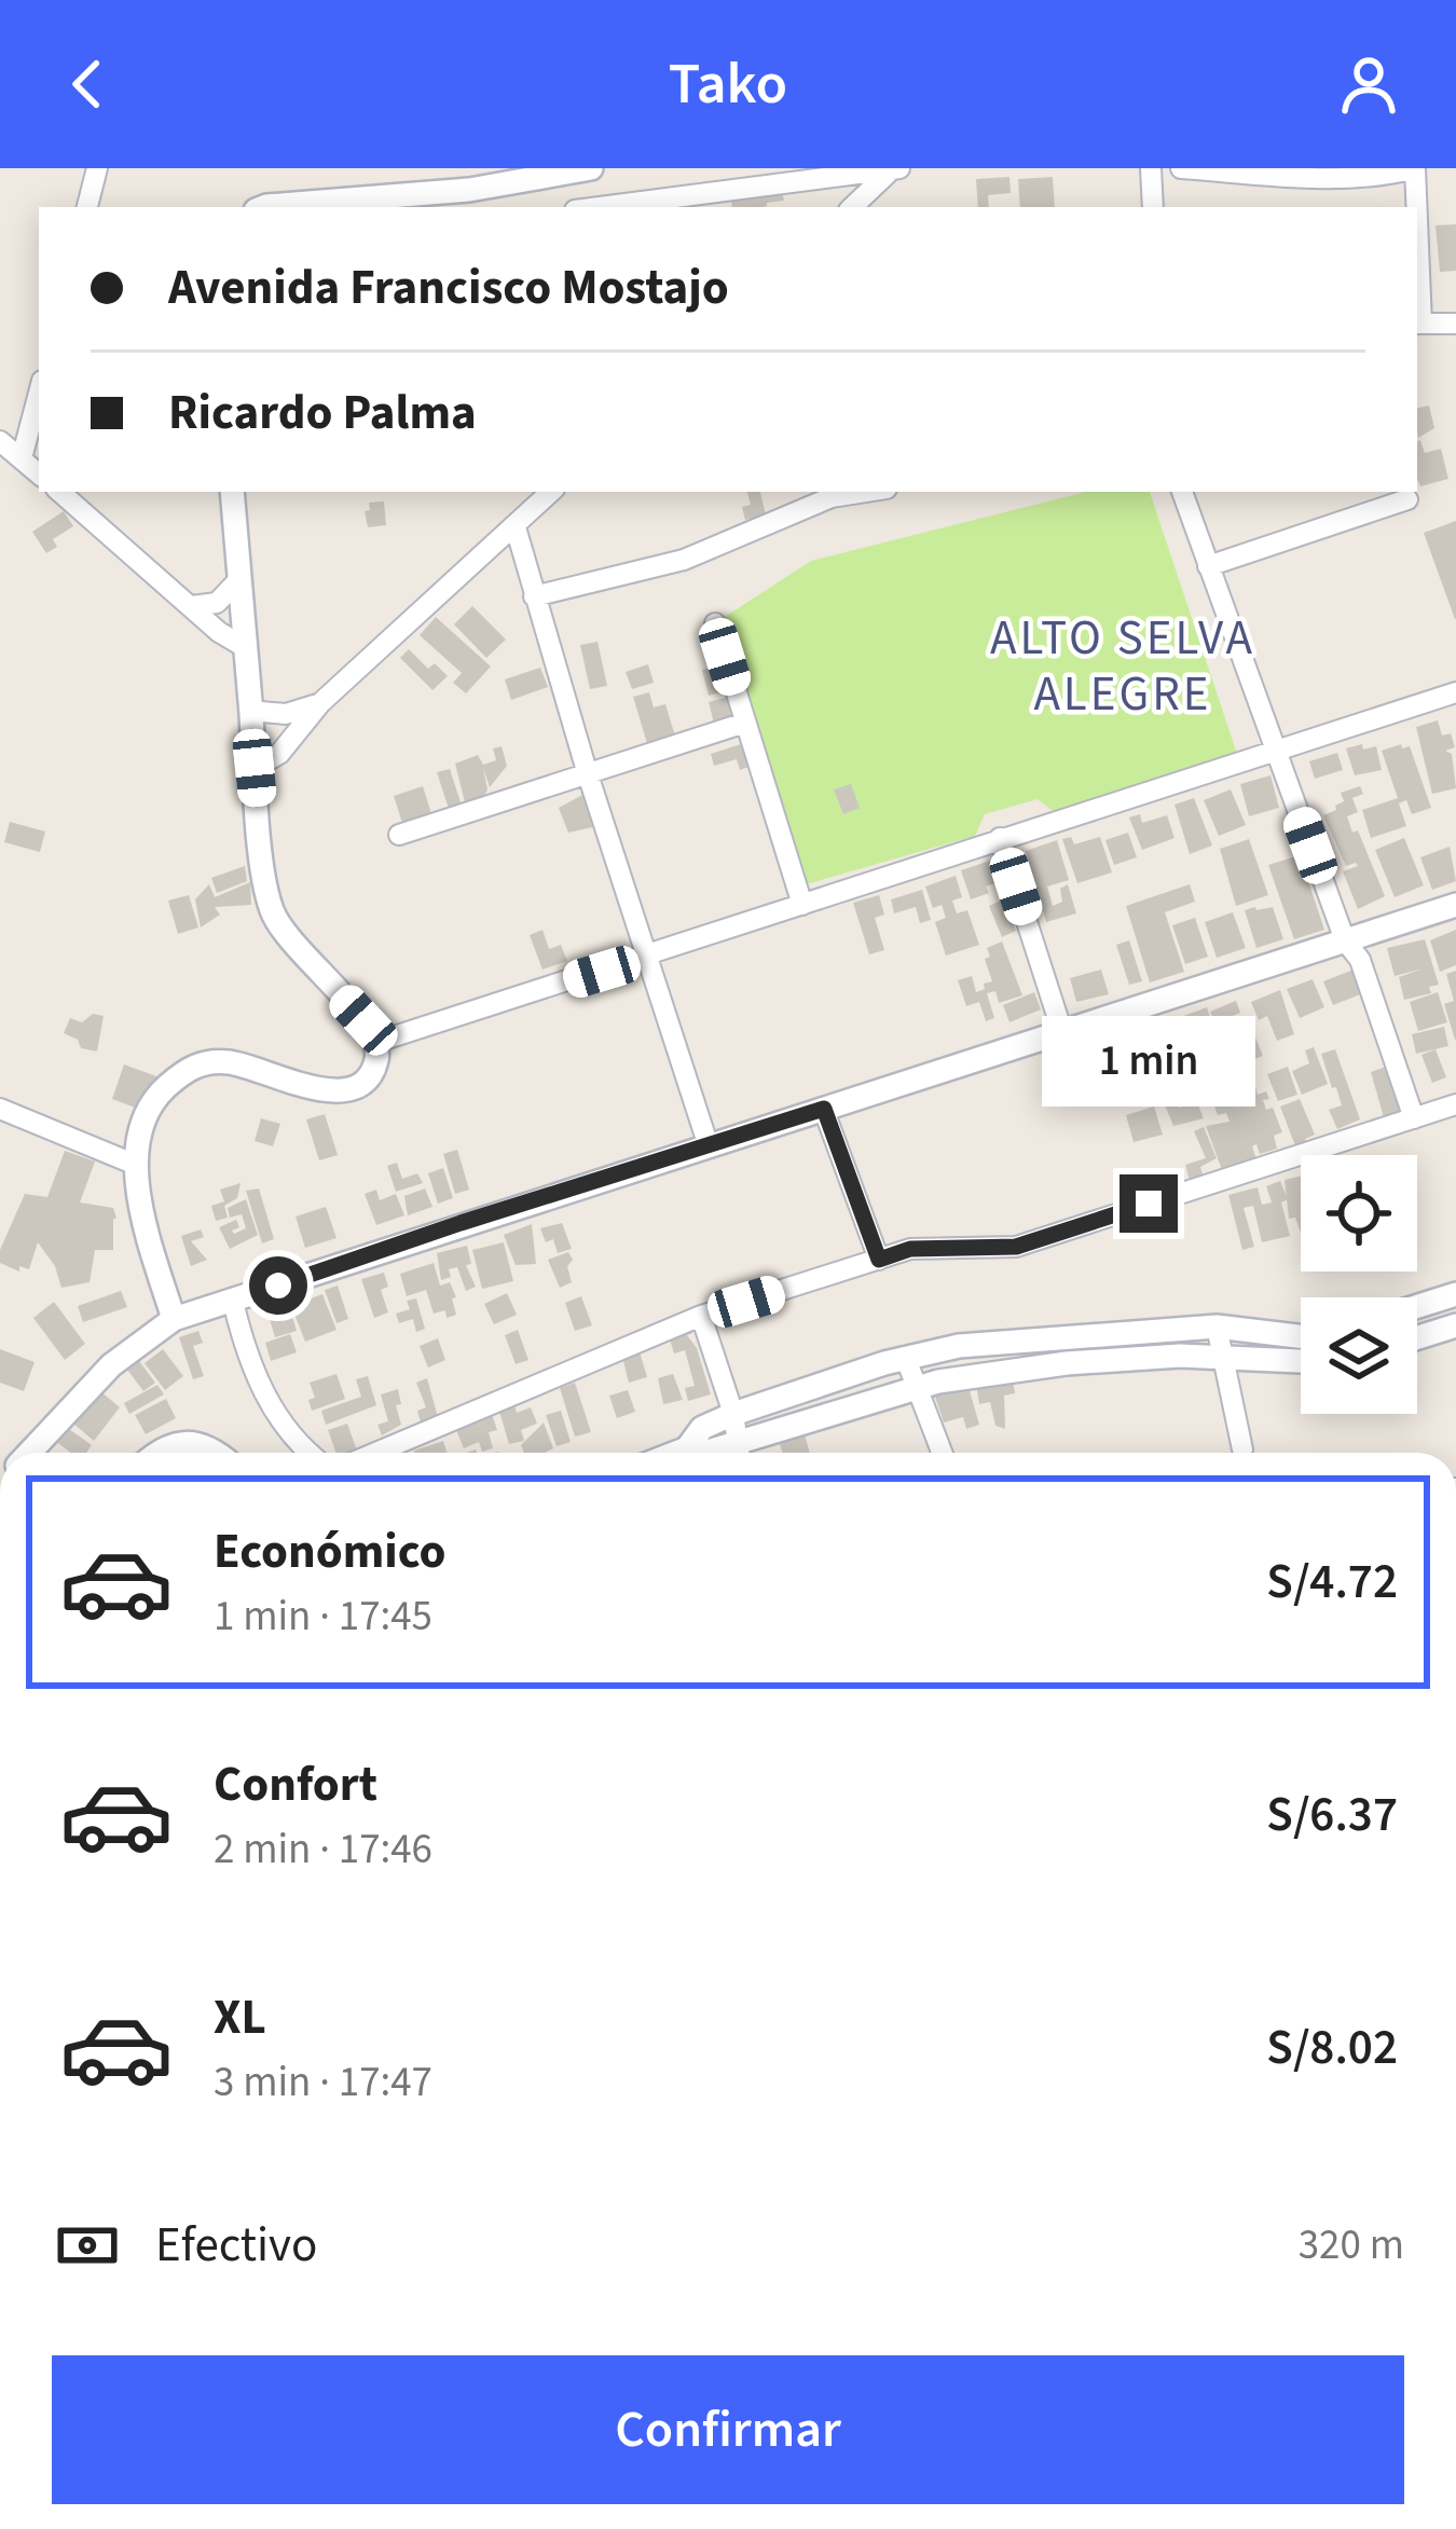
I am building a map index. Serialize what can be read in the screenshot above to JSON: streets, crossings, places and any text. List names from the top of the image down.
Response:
{
  "districts": ["ALTO SELVA ALEGRE"],
  "page": {
    "header": "Tako",
    "banner": ["Avenida Francisco Mostajo", "Ricardo Palma"],
    "bubble": "1 min",
    "list": [
      {
        "name": "Económico",
        "note": "1 min · 17:45",
        "value": "S/4.72"
      },
      {
        "name": "Confort",
        "note": "2 min · 17:46",
        "value": "S/6.37"
      },
      {
        "name": "XL",
        "note": "3 min · 17:47",
        "value": "S/8.02"
      }
    ],
    "pay": ["Efectivo", "320 m"],
    "buttons": "Confirmar"
  }
}
